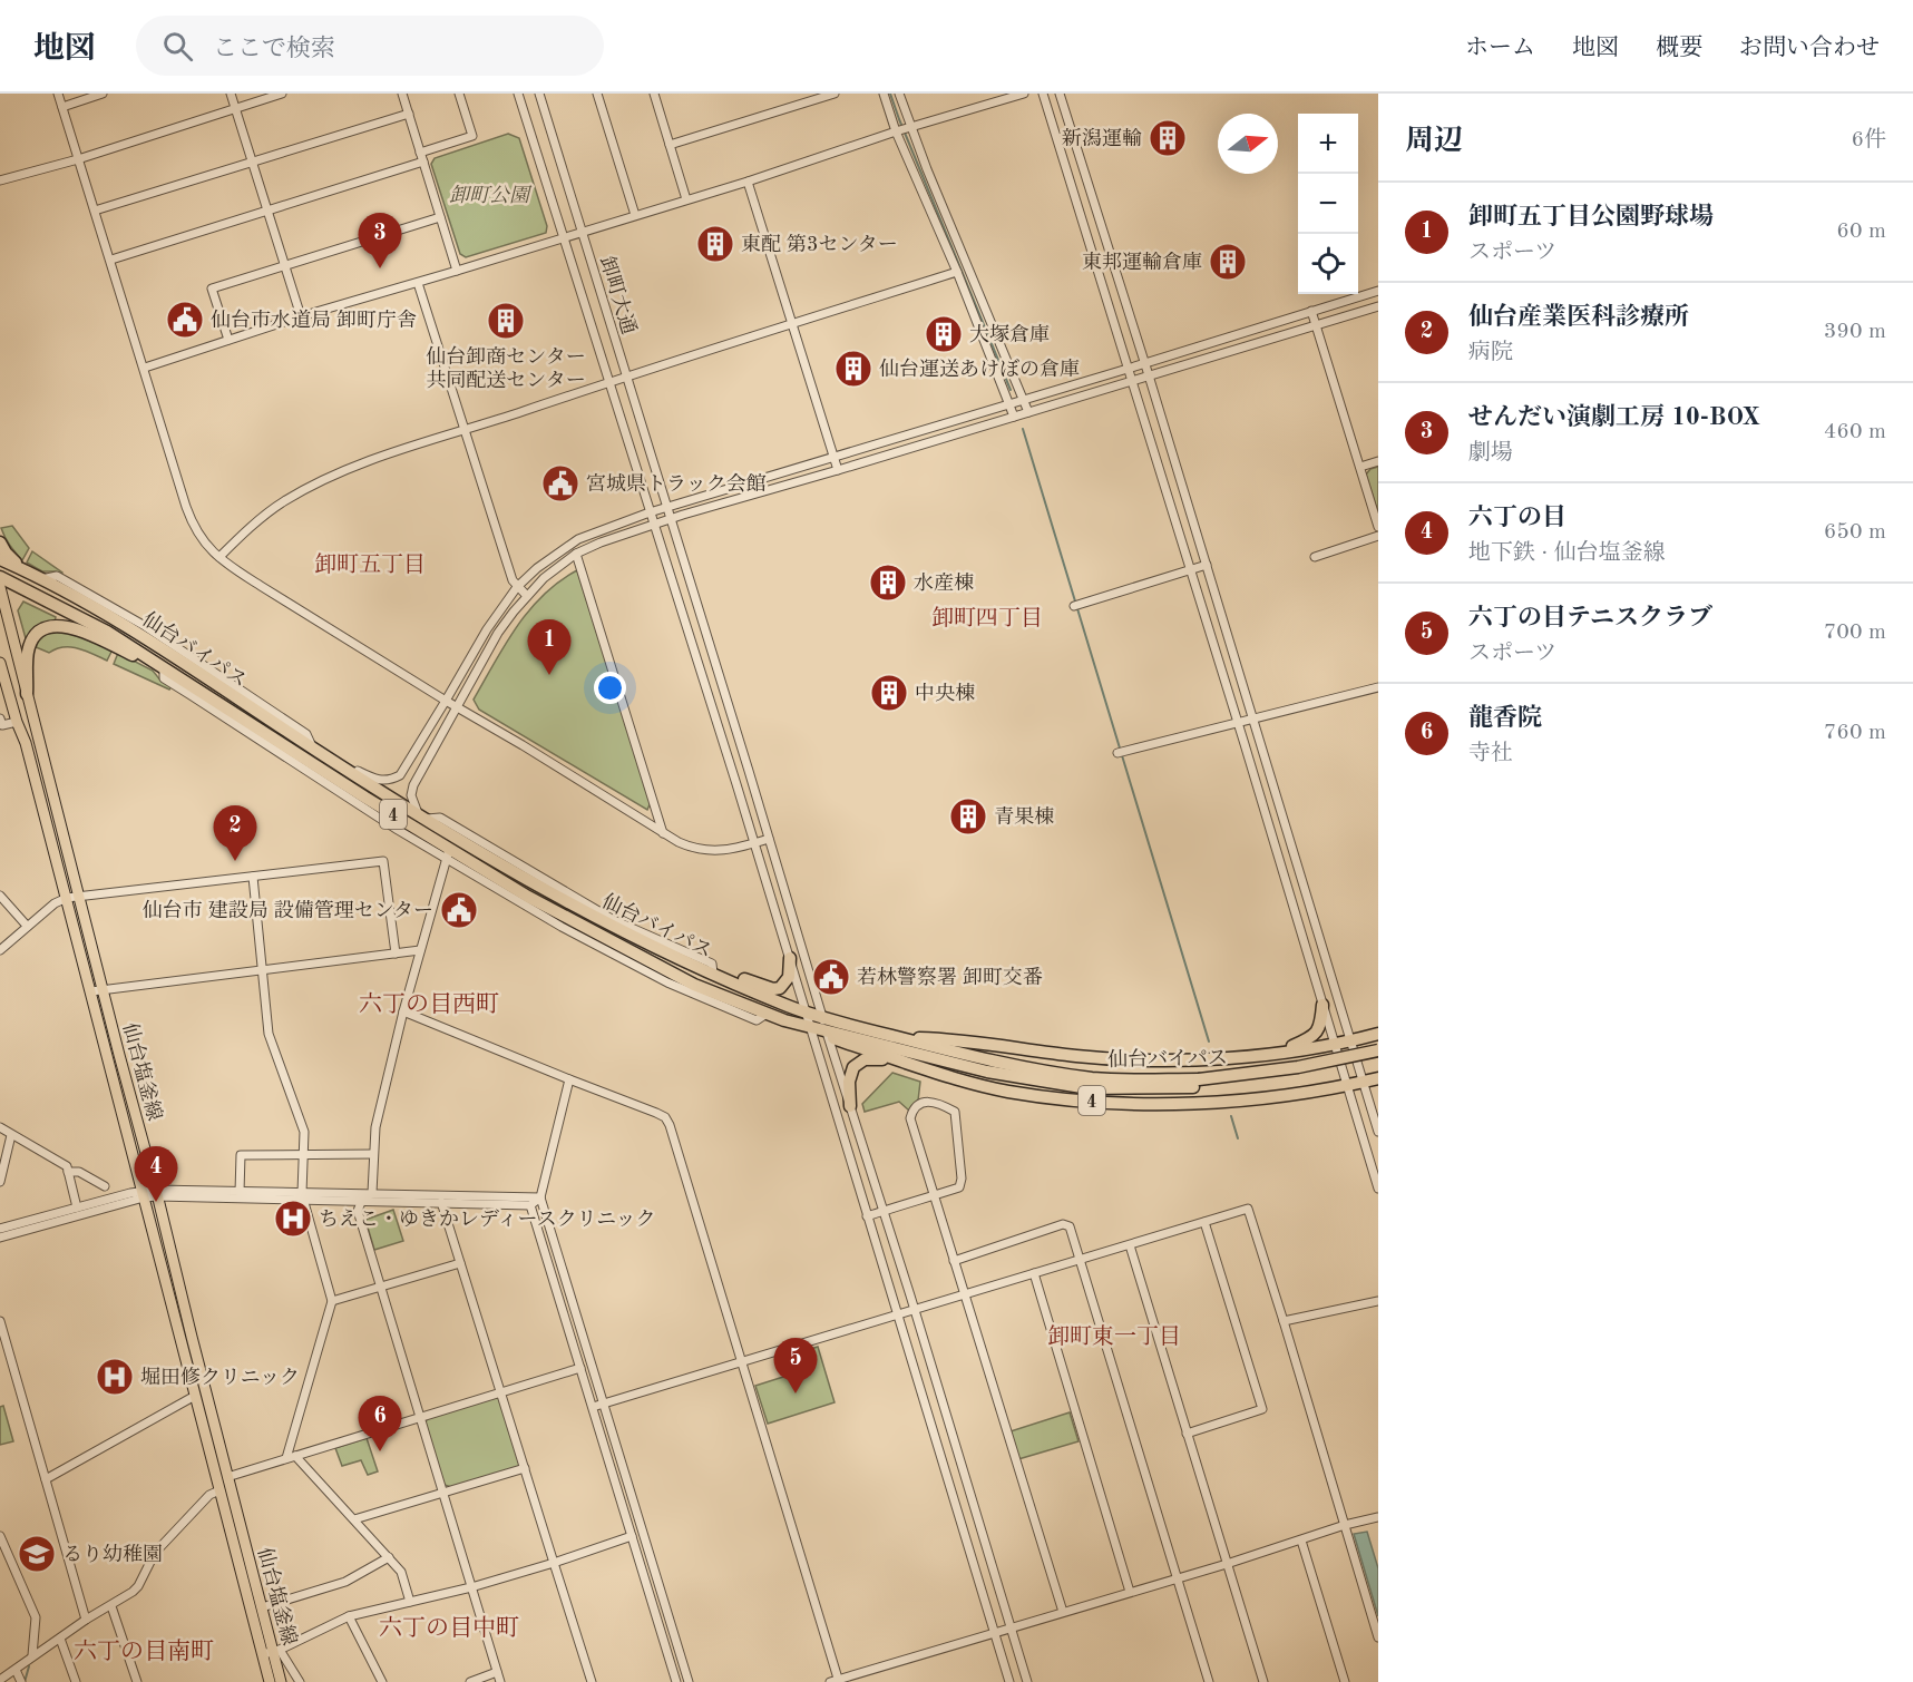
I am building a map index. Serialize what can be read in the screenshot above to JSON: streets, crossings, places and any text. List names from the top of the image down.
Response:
{
  "streets": {
    "highway": ["仙台バイパス", "4"],
    "main road": ["仙台塩釜線"],
    "street": ["卸町大通"]
  },
  "crossings": [
    ["卸町大通", "仙台バイパス"],
    ["卸町大通", "4"],
    ["仙台バイパス", "4"]
  ],
  "districts": [
    "卸町五丁目",
    "卸町四丁目",
    "六丁の目西町",
    "卸町東一丁目",
    "六丁の目中町",
    "六丁の目南町"
  ],
  "parks": ["卸町公園"],
  "places": {
    "building": [
      "新潟運輸",
      "東配 第3センター",
      "東邦運輸倉庫",
      "仙台卸商センター 共同配送センター",
      "大塚倉庫",
      "仙台運送あけぼの倉庫",
      "水産棟",
      "中央棟",
      "青果棟"
    ],
    "public building": [
      "仙台市水道局 卸町庁舎",
      "宮城県トラック会館",
      "仙台市 建設局 設備管理センター",
      "若林警察署 卸町交番"
    ],
    "hospital": ["ちえこ・ゆきかレディースクリニック", "堀田修クリニック"],
    "school or university": ["るり幼稚園"]
  },
  "north": "right",
  "page": {
    "header": "地図",
    "search": "ここで検索",
    "nav": [
      "ホーム",
      "地図",
      "概要",
      "お問い合わせ"
    ],
    "heading": ["周辺", "6件"],
    "map_buttons": ["+", "−"],
    "list": [
      {
        "mark": "1",
        "name": "卸町五丁目公園野球場",
        "note": "スポーツ",
        "value": "60 m"
      },
      {
        "mark": "2",
        "name": "仙台産業医科診療所",
        "note": "病院",
        "value": "390 m"
      },
      {
        "mark": "3",
        "name": "せんだい演劇工房 10-BOX",
        "note": "劇場",
        "value": "460 m"
      },
      {
        "mark": "4",
        "name": "六丁の目",
        "note": "地下鉄 · 仙台塩釜線",
        "value": "650 m"
      },
      {
        "mark": "5",
        "name": "六丁の目テニスクラブ",
        "note": "スポーツ",
        "value": "700 m"
      },
      {
        "mark": "6",
        "name": "龍香院",
        "note": "寺社",
        "value": "760 m"
      }
    ],
    "pins": [
      "3",
      "1",
      "2",
      "4",
      "5",
      "6"
    ]
  }
}
